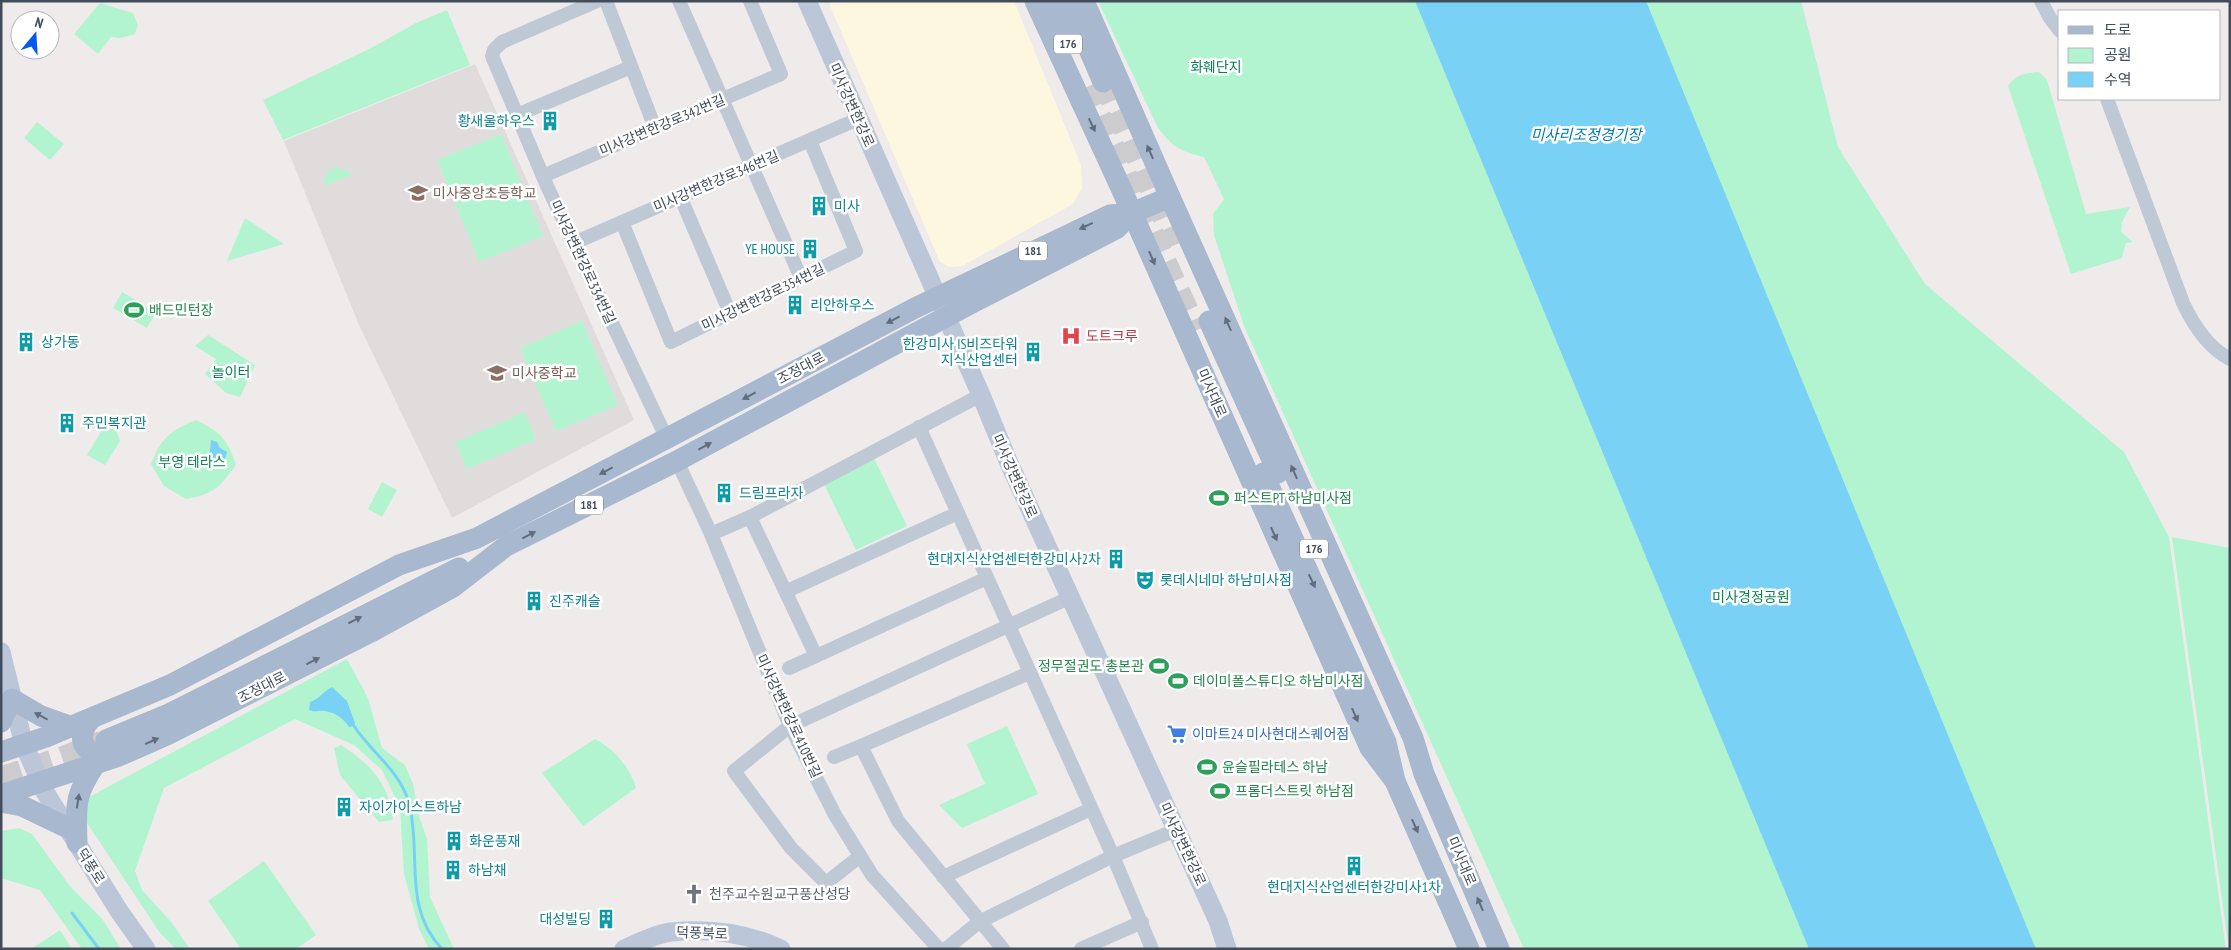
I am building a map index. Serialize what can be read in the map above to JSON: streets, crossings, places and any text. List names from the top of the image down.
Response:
{
  "streets": {
    "main road": [
      "176",
      "181",
      "조정대로",
      "미사대로"
    ],
    "street": [
      "미사강변한강로",
      "미사강변한강로342번길",
      "미사강변한강로346번길",
      "미사강변한강로334번길",
      "미사강변한강로354번길",
      "미사강변한강로410번길",
      "덕풍로",
      "덕풍북로"
    ]
  },
  "crossings": [
    ["미사강변한강로", "미사강변한강로346번길"],
    ["미사강변한강로", "조정대로"],
    ["미사강변한강로342번길", "미사강변한강로334번길"],
    ["미사강변한강로346번길", "미사강변한강로334번길"],
    ["미사강변한강로346번길", "미사강변한강로354번길"],
    ["미사강변한강로334번길", "조정대로"],
    ["조정대로", "미사대로"],
    ["조정대로", "미사강변한강로410번길"],
    ["조정대로", "덕풍로"]
  ],
  "water": ["미사리조정경기장"],
  "parks": [
    "화훼단지",
    "놀이터",
    "부영 테라스",
    "미사경정공원"
  ],
  "places": {
    "building": [
      "황새울하우스",
      "미사",
      "YE HOUSE",
      "리안하우스",
      "상가동",
      "한강미사 IS비즈타워 지식산업센터",
      "주민복지관",
      "드림프라자",
      "현대지식산업센터한강미사2차",
      "진주캐슬",
      "자이가이스트하남",
      "화운풍재",
      "현대지식산업센터한강미사1차",
      "하남채",
      "대성빌딩"
    ],
    "school or university": ["미사중앙초등학교", "미사중학교"],
    "sports": [
      "배드민턴장",
      "퍼스트PT 하남미사점",
      "정무절권도 총본관",
      "데이미폴스튜디오 하남미사점",
      "윤슬필라테스 하남",
      "프롬더스트릿 하남점"
    ],
    "hospital": ["도트크루"],
    "theatre": ["롯데시네마 하남미사점"],
    "supermarket": ["이마트24 미사현대스퀘어점"],
    "church": ["천주교수원교구풍산성당"]
  },
  "legend": ["도로", "공원", "수역"],
  "north": "top"
}
